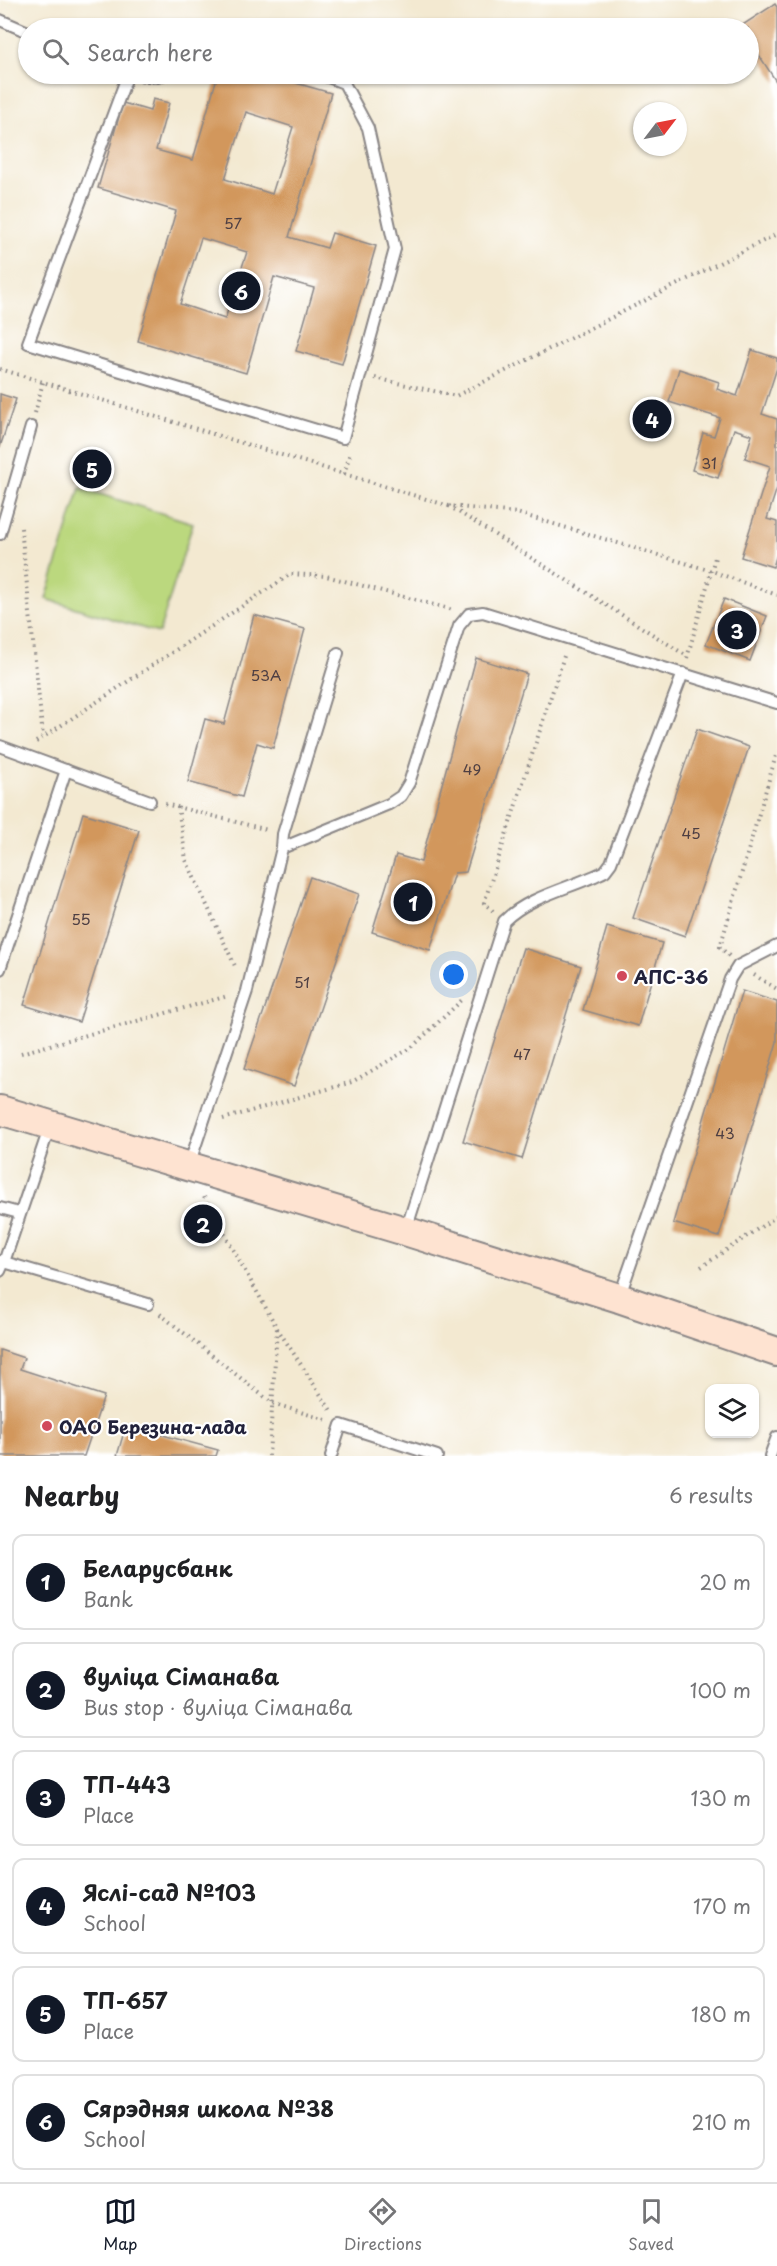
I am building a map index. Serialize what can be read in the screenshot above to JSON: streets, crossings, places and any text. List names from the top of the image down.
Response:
{
  "places": ["АПС-36", "ОАО Березина-лада"],
  "house_numbers": [
    "57",
    "31",
    "53А",
    "49",
    "45",
    "55",
    "51",
    "47",
    "43"
  ],
  "north": "top right",
  "page": {
    "search": "Search here",
    "pins": [
      "6",
      "4",
      "5",
      "3",
      "1",
      "2"
    ],
    "heading": ["Nearby", "6 results"],
    "list": [
      {
        "mark": "1",
        "name": "Беларусбанк",
        "note": "Bank",
        "value": "20 m"
      },
      {
        "mark": "2",
        "name": "вуліца Сіманава",
        "note": "Bus stop · вуліца Сіманава",
        "value": "100 m"
      },
      {
        "mark": "3",
        "name": "ТП-443",
        "note": "Place",
        "value": "130 m"
      },
      {
        "mark": "4",
        "name": "Яслі-сад №103",
        "note": "School",
        "value": "170 m"
      },
      {
        "mark": "5",
        "name": "ТП-657",
        "note": "Place",
        "value": "180 m"
      },
      {
        "mark": "6",
        "name": "Сярэдняя школа №38",
        "note": "School",
        "value": "210 m"
      }
    ],
    "nav": ["Map", "Directions", "Saved"]
  }
}
